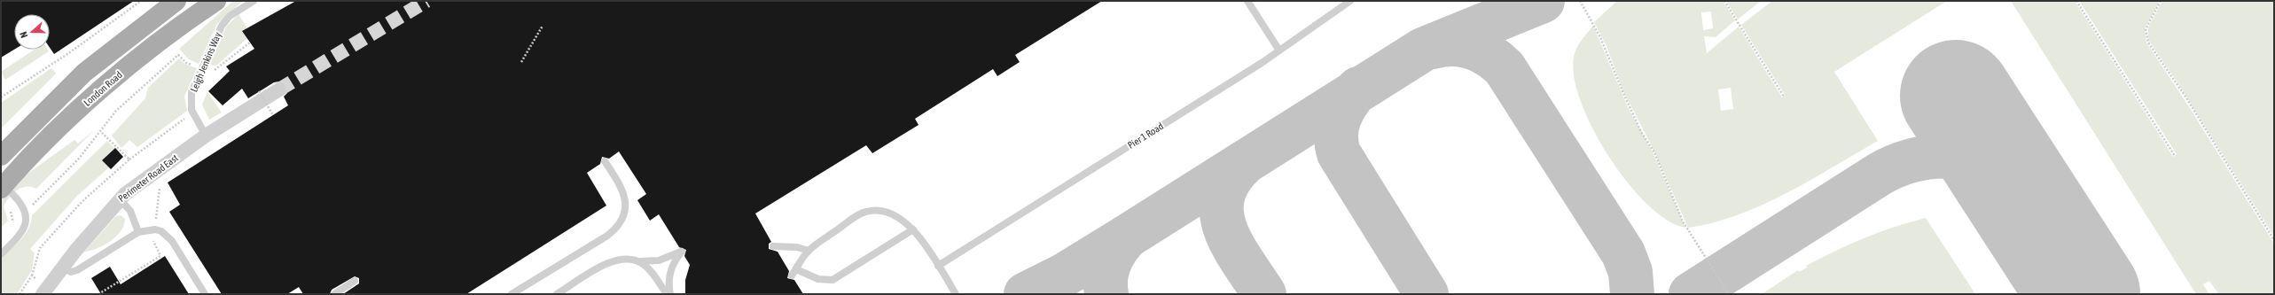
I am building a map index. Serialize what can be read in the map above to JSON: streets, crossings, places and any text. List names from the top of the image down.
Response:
{
  "streets": {
    "main road": ["London Road"],
    "street": ["Perimeter Road East"],
    "lane": ["Leigh Jenkins Way", "Pier 1 Road"]
  },
  "crossings": [
    ["Leigh Jenkins Way", "Perimeter Road East"]
  ],
  "north": "left"
}
